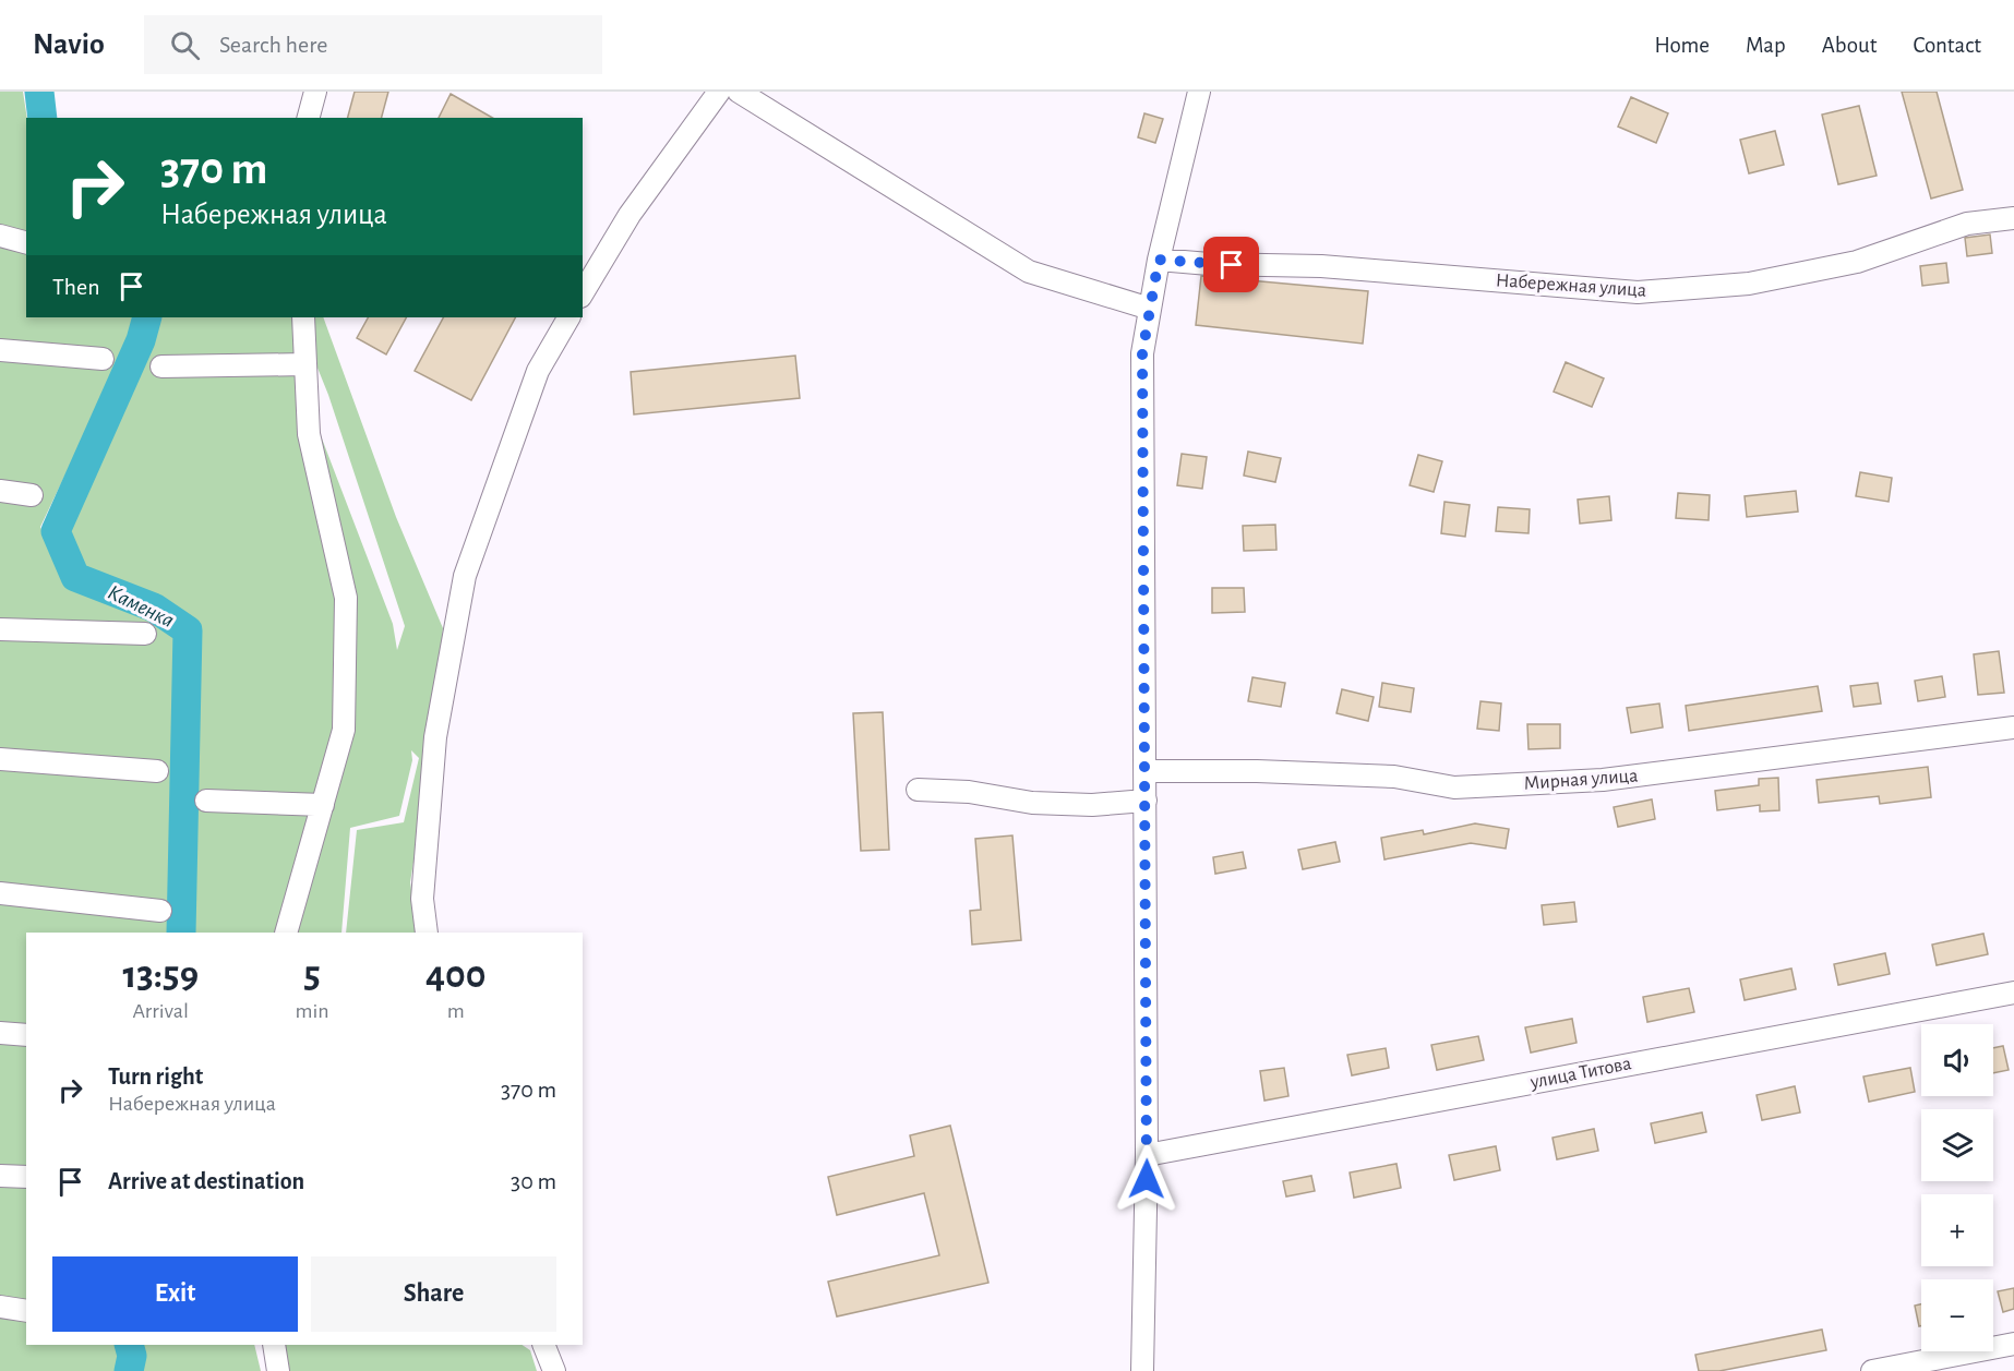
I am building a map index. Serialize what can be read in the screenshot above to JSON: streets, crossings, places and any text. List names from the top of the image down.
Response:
{
  "streets": {
    "street": ["Набережная улица", "Мирная улица", "улица Титова"]
  },
  "water": ["Каменка"],
  "page": {
    "header": "Navio",
    "search": "Search here",
    "nav": [
      "Home",
      "Map",
      "About",
      "Contact"
    ],
    "turn": ["370 m", "Набережная улица"],
    "then": "Then",
    "eta": [
      "13:59",
      "Arrival",
      "5",
      "min",
      "400",
      "m"
    ],
    "map_buttons": ["+", "−"],
    "list": [
      {
        "name": "Turn right",
        "note": "Набережная улица",
        "value": "370 m"
      },
      {
        "name": "Arrive at destination",
        "value": "30 m"
      }
    ],
    "buttons": ["Exit", "Share"]
  }
}
